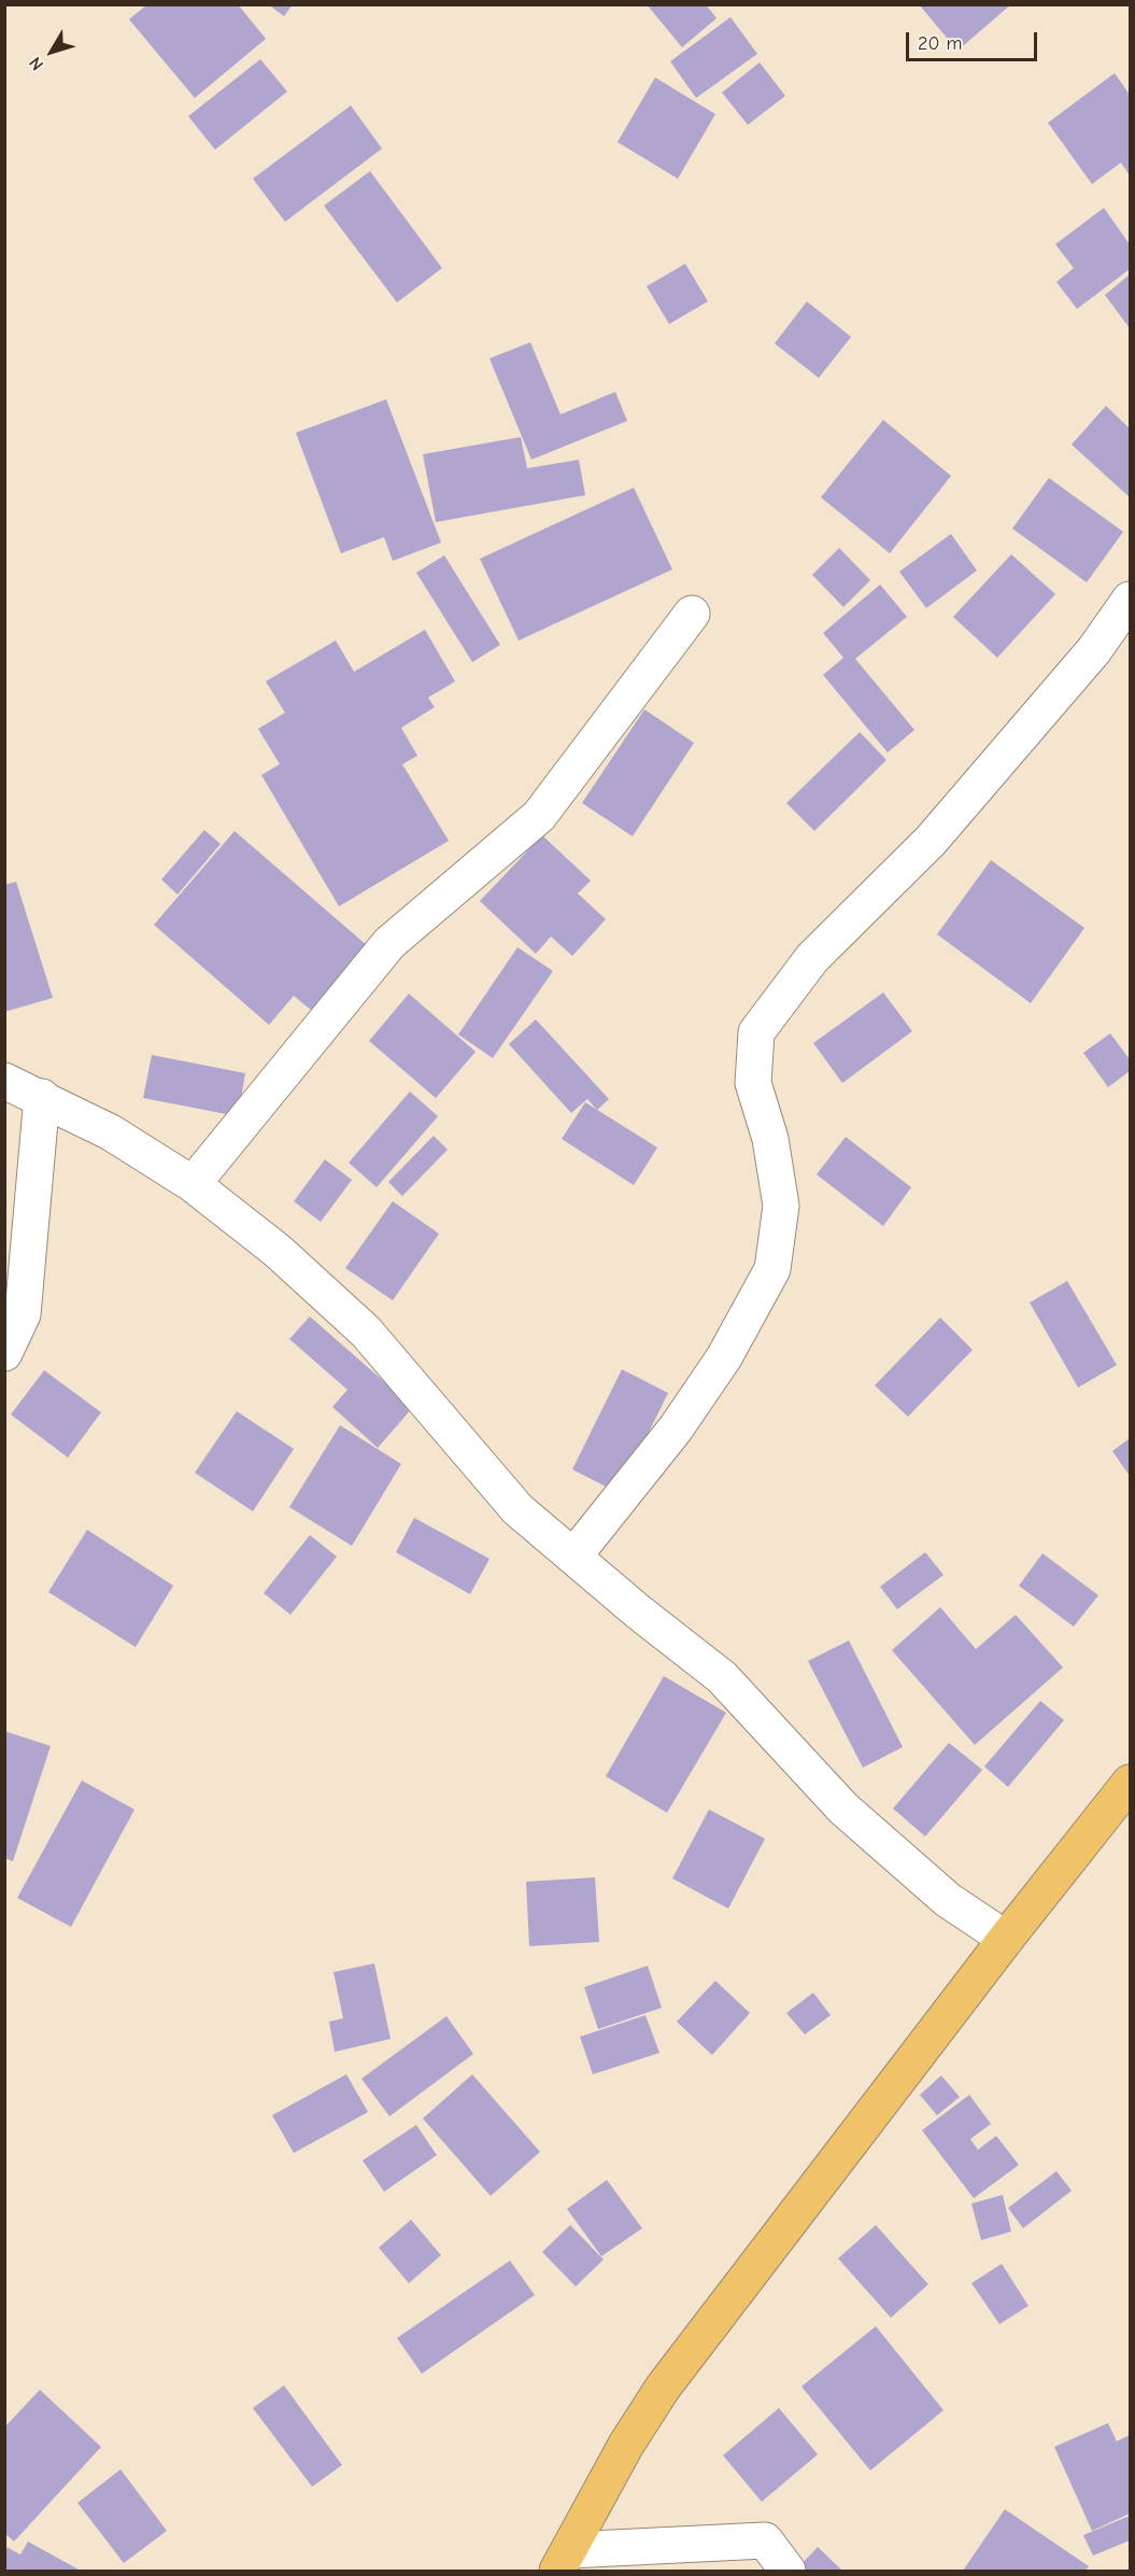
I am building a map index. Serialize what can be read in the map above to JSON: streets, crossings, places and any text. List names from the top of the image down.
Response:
{
  "scale_bar": "20 m",
  "north": "bottom left"
}
